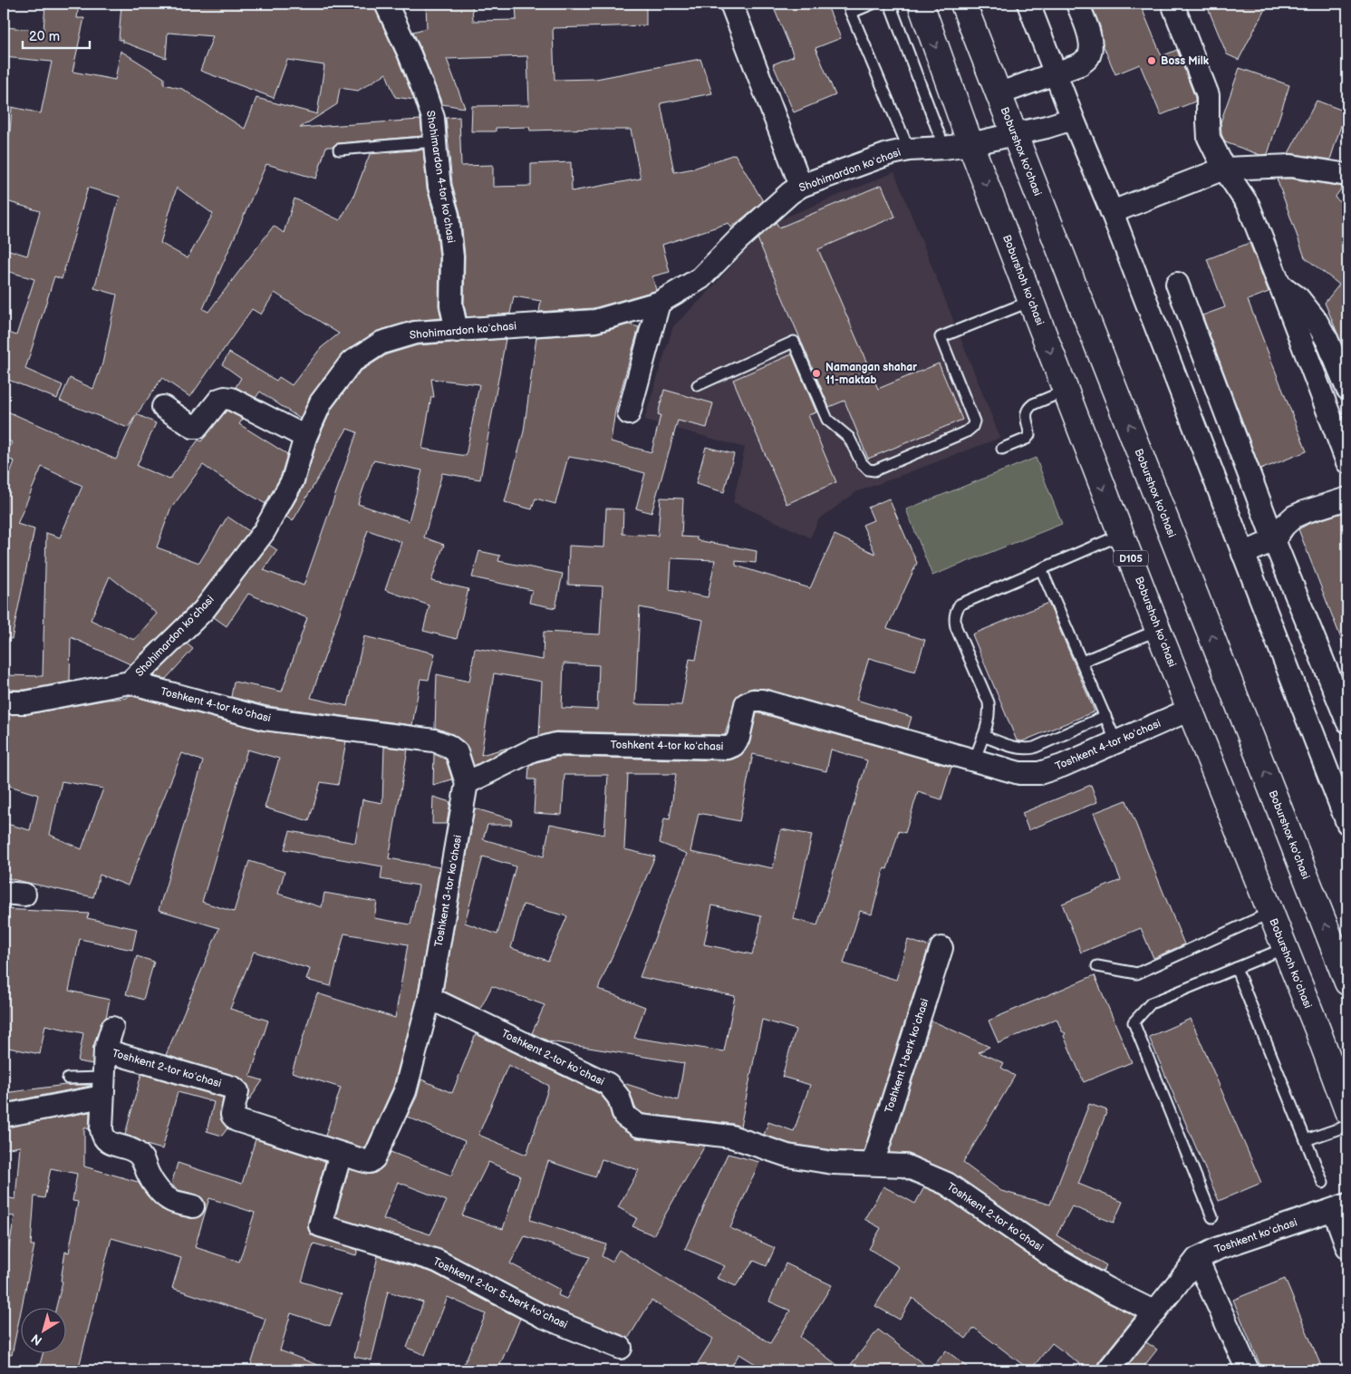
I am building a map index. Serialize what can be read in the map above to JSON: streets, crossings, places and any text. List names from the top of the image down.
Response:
{
  "streets": {
    "main road": ["Boburshox ko'chasi", "Boburshoh koʻchasi", "D105"],
    "street": [
      "Shohimardon koʻchasi",
      "Shohimardon 4-tor koʻchasi",
      "Toshkent 4-tor koʻchasi",
      "Toshkent 3-tor koʻchasi",
      "Toshkent 1-berk koʻchasi",
      "Toshkent 2-tor koʻchasi",
      "Toshkent koʻchasi",
      "Toshkent 2-tor 5-berk koʻchasi"
    ]
  },
  "crossings": [
    ["Boburshox ko'chasi", "Shohimardon koʻchasi"],
    ["Shohimardon koʻchasi", "Shohimardon 4-tor koʻchasi"],
    ["Shohimardon koʻchasi", "Boburshoh koʻchasi"],
    ["Shohimardon koʻchasi", "Toshkent 4-tor koʻchasi"],
    ["Boburshoh koʻchasi", "Toshkent 4-tor koʻchasi"],
    ["Toshkent 4-tor koʻchasi", "Toshkent 3-tor koʻchasi"],
    ["Toshkent 3-tor koʻchasi", "Toshkent 2-tor koʻchasi"],
    ["Toshkent 1-berk koʻchasi", "Toshkent 2-tor koʻchasi"],
    ["Toshkent 2-tor koʻchasi", "Toshkent koʻchasi"],
    ["Toshkent 2-tor koʻchasi", "Toshkent 2-tor 5-berk koʻchasi"]
  ],
  "one_way": ["Boburshox ko'chasi", "Boburshoh koʻchasi"],
  "places": ["Boss Milk", "Namangan shahar 11-maktab"],
  "scale_bar": "20 m",
  "north": "bottom left"
}
